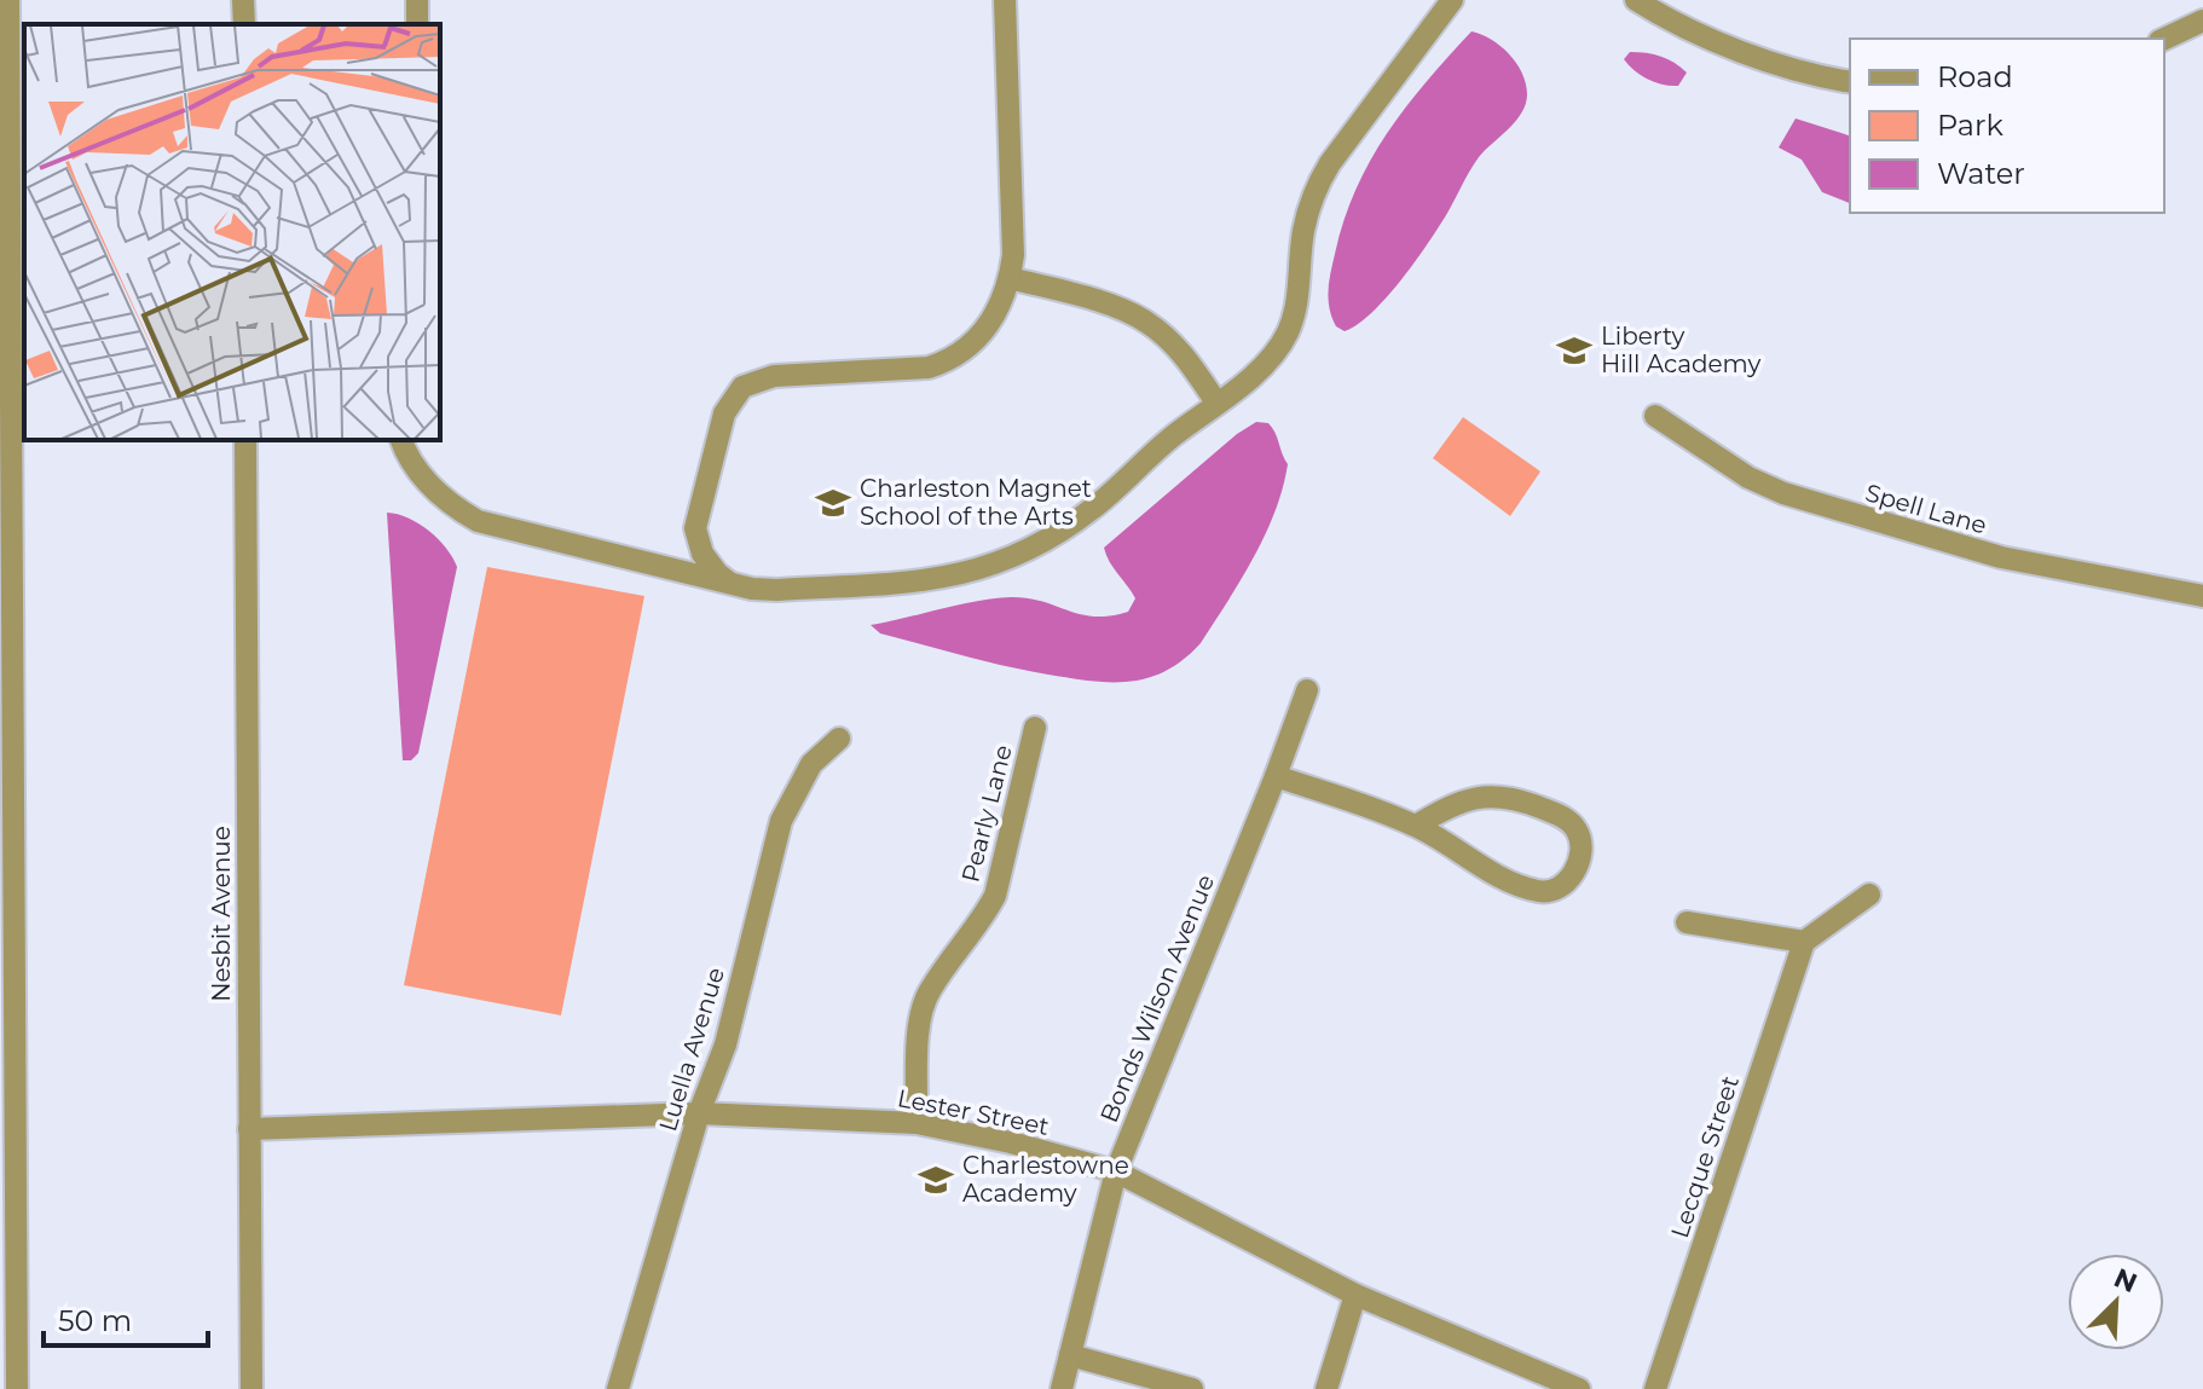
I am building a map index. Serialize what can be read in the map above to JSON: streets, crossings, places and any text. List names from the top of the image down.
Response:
{
  "streets": {
    "street": [
      "Spell Lane",
      "Pearly Lane",
      "Nesbit Avenue",
      "Bonds Wilson Avenue",
      "Luella Avenue",
      "Lester Street",
      "Lecque Street"
    ]
  },
  "crossings": [
    ["Pearly Lane", "Lester Street"],
    ["Nesbit Avenue", "Lester Street"],
    ["Bonds Wilson Avenue", "Lester Street"],
    ["Luella Avenue", "Lester Street"]
  ],
  "places": {
    "school or university": ["Liberty Hill Academy", "Charleston Magnet School of the Arts", "Charlestowne Academy"]
  },
  "legend": ["Road", "Park", "Water"],
  "scale_bar": "50 m",
  "north": "top right"
}
